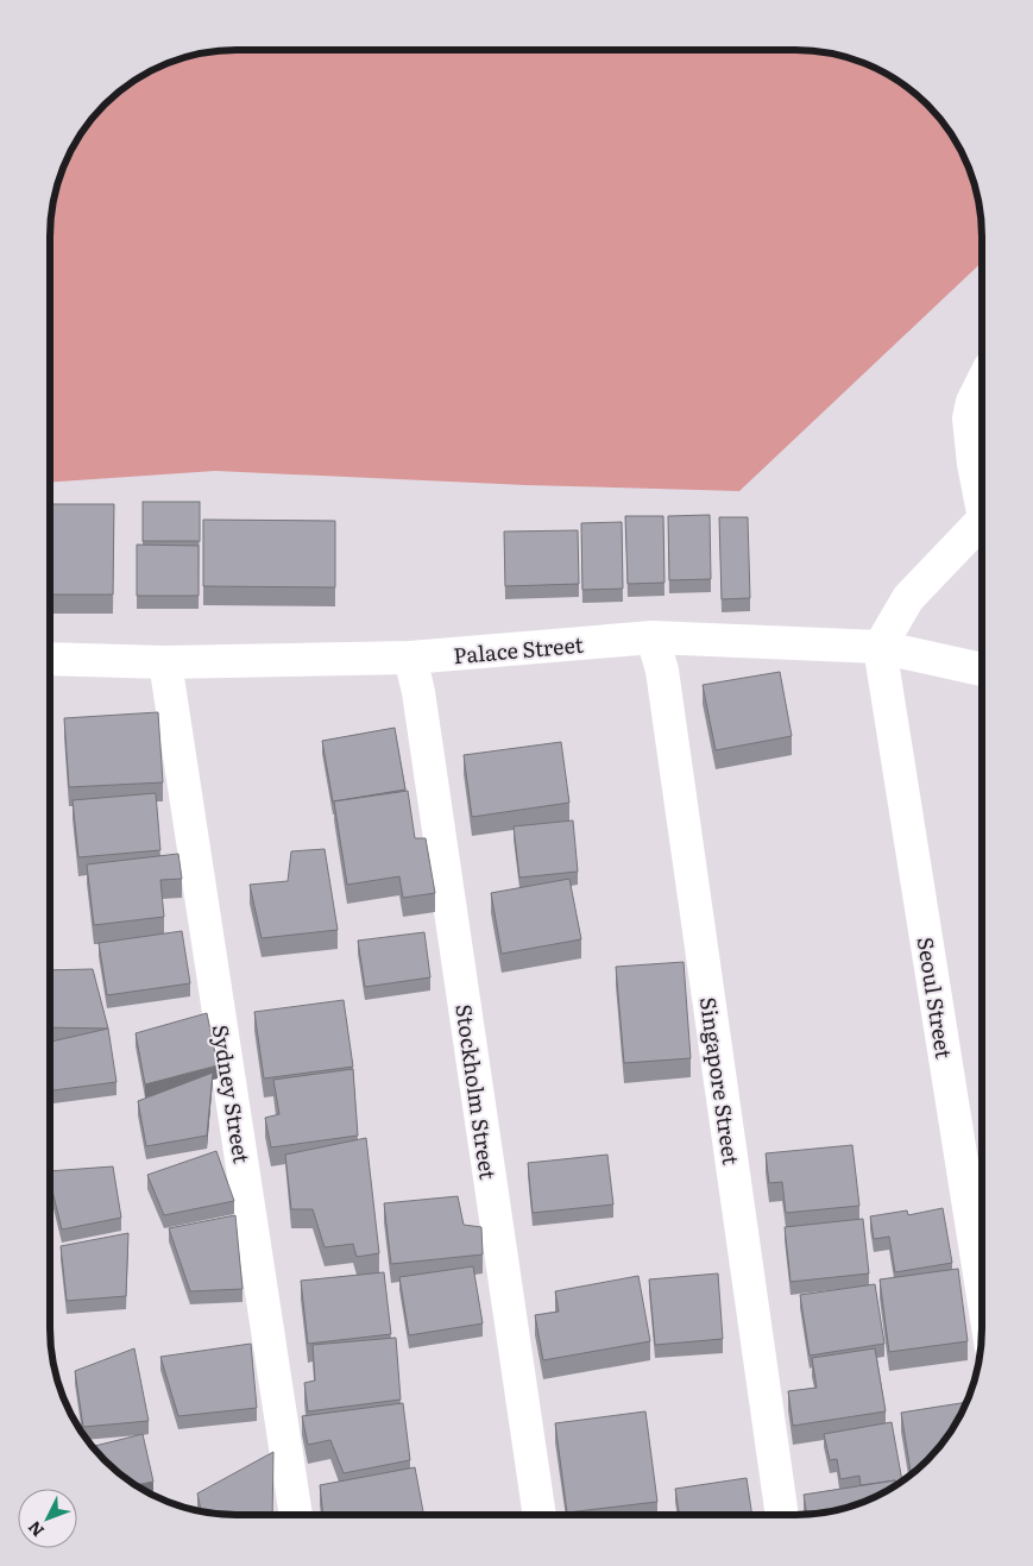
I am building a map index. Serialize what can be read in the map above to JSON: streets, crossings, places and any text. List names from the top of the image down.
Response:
{
  "streets": {
    "street": [
      "Palace Street",
      "Seoul Street",
      "Singapore Street",
      "Stockholm Street",
      "Sydney Street"
    ]
  },
  "crossings": [
    ["Palace Street", "Seoul Street"],
    ["Palace Street", "Singapore Street"],
    ["Palace Street", "Stockholm Street"],
    ["Palace Street", "Sydney Street"]
  ],
  "north": "bottom left"
}
